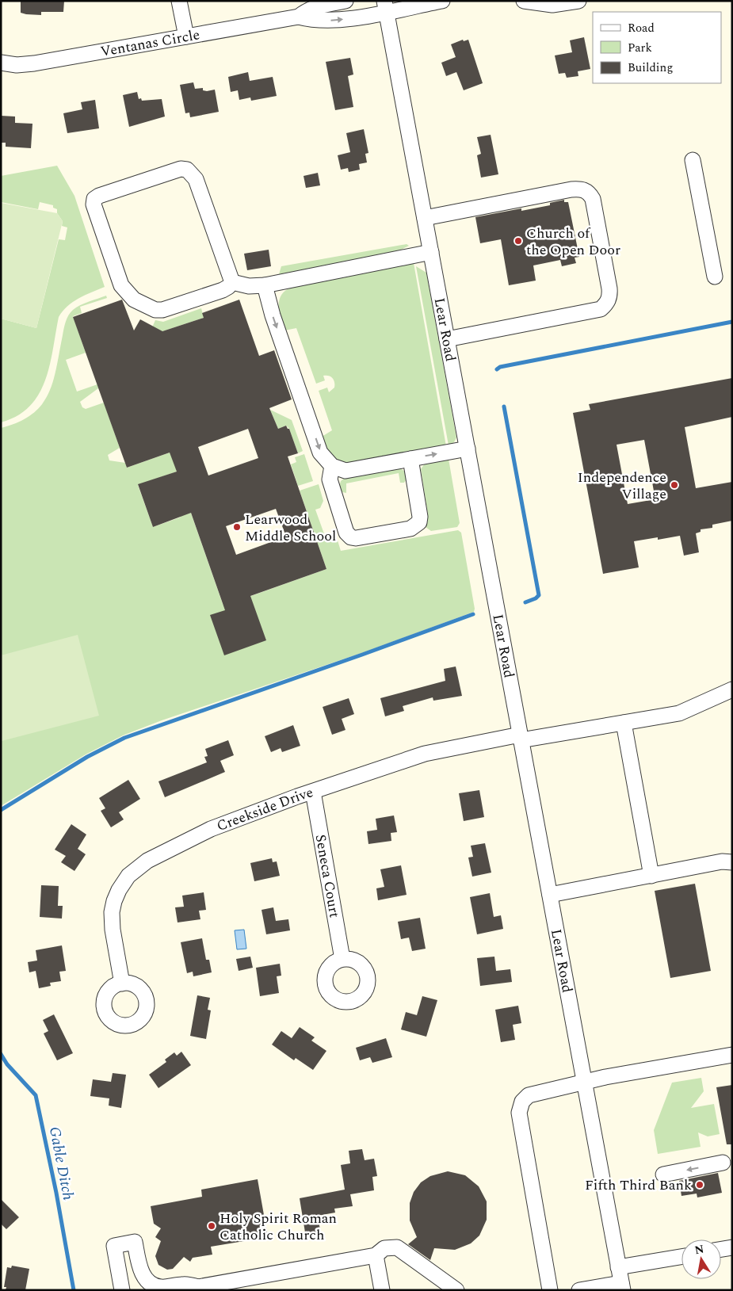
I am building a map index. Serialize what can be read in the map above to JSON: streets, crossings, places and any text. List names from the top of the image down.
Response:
{
  "streets": {
    "street": [
      "Ventanas Circle",
      "Lear Road",
      "Creekside Drive",
      "Seneca Court"
    ]
  },
  "crossings": [
    ["Ventanas Circle", "Lear Road"],
    ["Lear Road", "Creekside Drive"],
    ["Creekside Drive", "Seneca Court"]
  ],
  "water": ["Gable Ditch"],
  "places": [
    "Church of the Open Door",
    "Independence Village",
    "Learwood Middle School",
    "Fifth Third Bank",
    "Holy Spirit Roman Catholic Church"
  ],
  "legend": ["Road", "Park", "Building"],
  "north": "top"
}
